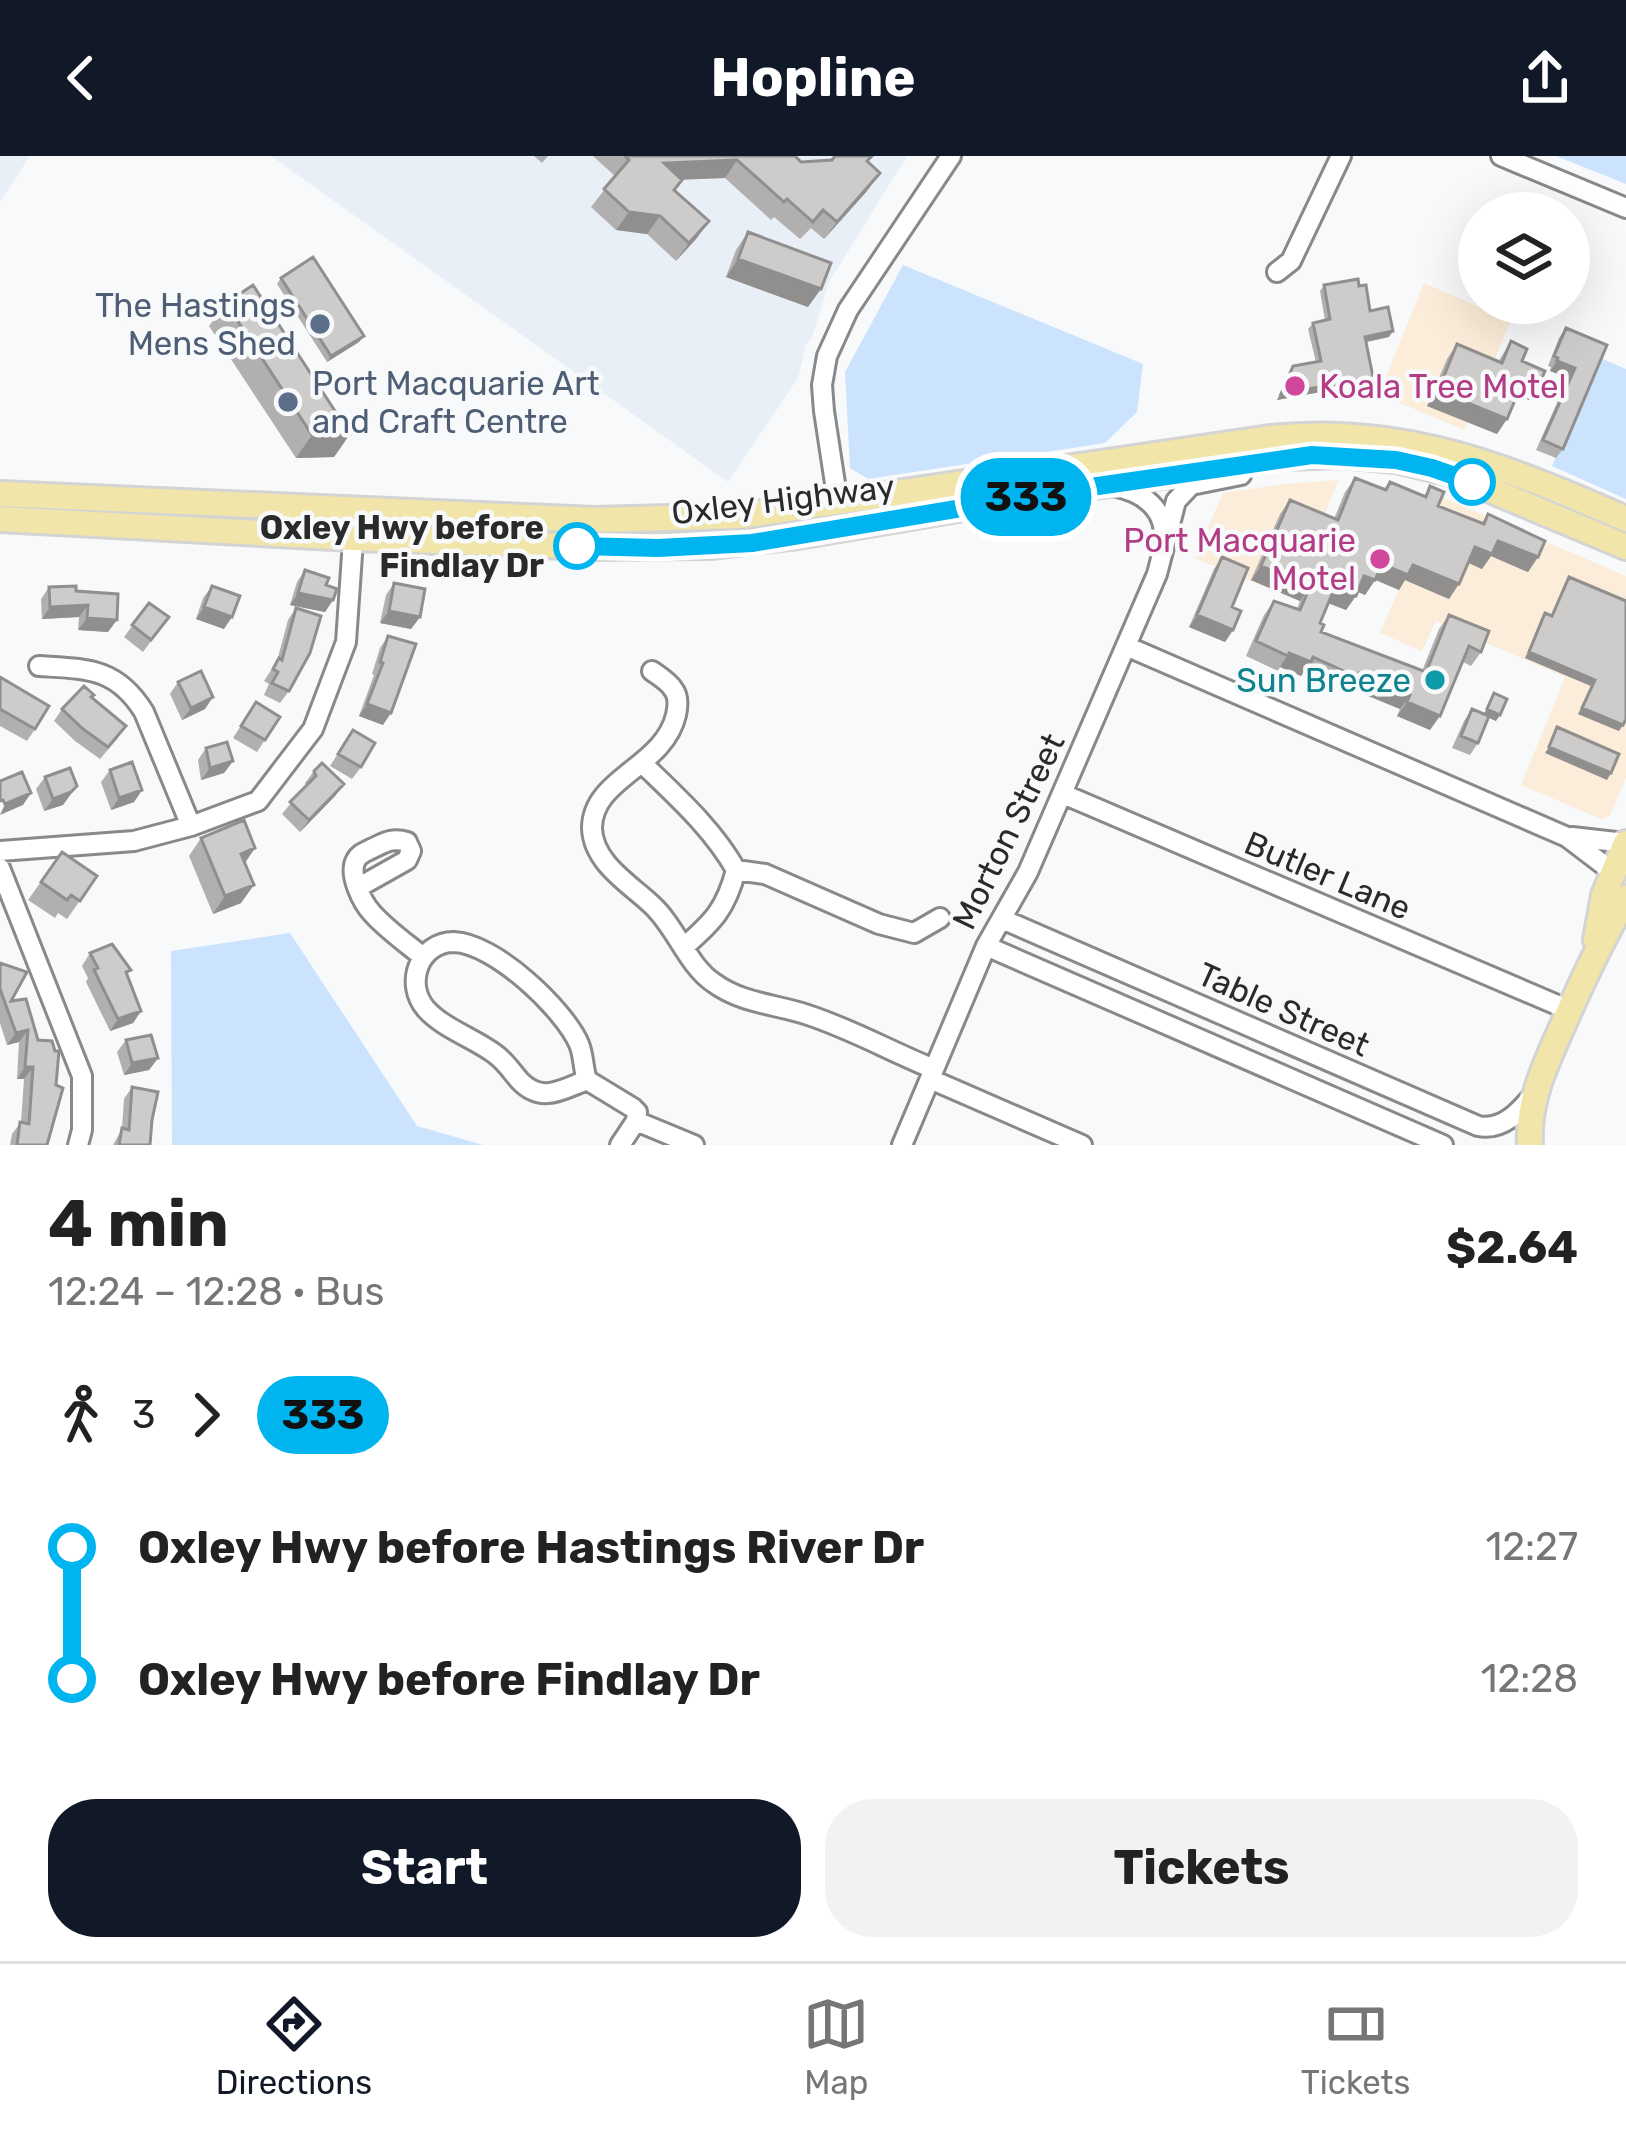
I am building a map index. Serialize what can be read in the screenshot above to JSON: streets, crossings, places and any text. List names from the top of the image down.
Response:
{
  "streets": {
    "main road": ["Oxley Highway"],
    "street": ["Morton Street", "Butler Lane", "Table Street"]
  },
  "crossings": [
    ["Oxley Highway", "Morton Street"],
    ["Morton Street", "Butler Lane"],
    ["Morton Street", "Table Street"]
  ],
  "places": [
    "The Hastings Mens Shed",
    "Koala Tree Motel",
    "Port Macquarie Art and Craft Centre",
    "Oxley Hwy before Findlay Dr",
    "Port Macquarie Motel",
    "Sun Breeze"
  ],
  "lines": ["bus line 333"],
  "page": {
    "header": "Hopline",
    "on_map": "333",
    "heading": ["4 min", "12:24 – 12:28 · Bus", "$2.64"],
    "legs": ["3", "333"],
    "list": [
      {
        "name": "Oxley Hwy before Hastings River Dr",
        "value": "12:27"
      },
      {
        "name": "Oxley Hwy before Findlay Dr",
        "value": "12:28"
      }
    ],
    "buttons": ["Start", "Tickets"],
    "tabs": ["Directions", "Map", "Tickets"]
  }
}
